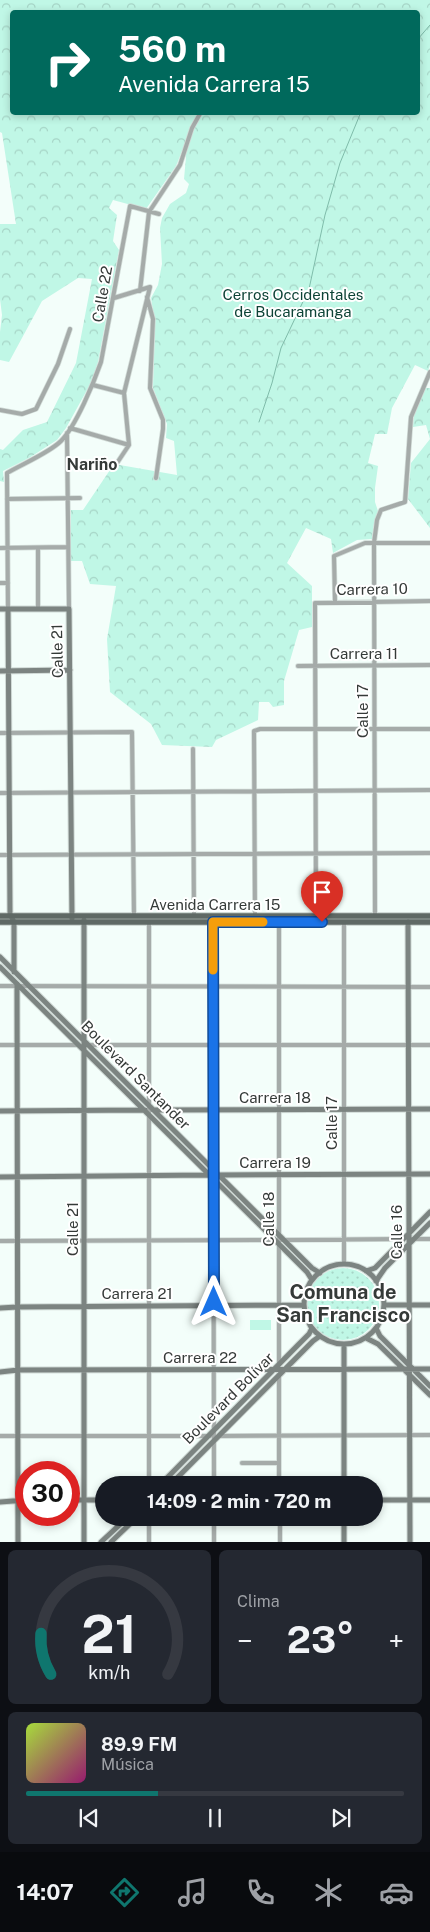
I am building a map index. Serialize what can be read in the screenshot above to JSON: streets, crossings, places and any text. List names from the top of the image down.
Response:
{
  "streets": {
    "main road": ["Avenida Carrera 15"],
    "street": [
      "Calle 22",
      "Carrera 10",
      "Calle 21",
      "Carrera 11",
      "Calle 17",
      "Boulevard Santander",
      "Carrera 18",
      "Carrera 19",
      "Calle 18",
      "Calle 16",
      "Carrera 21",
      "Carrera 22",
      "Boulevard Bolívar"
    ]
  },
  "crossings": [
    ["Calle 22", "Calle 21"],
    ["Carrera 10", "Carrera 11"],
    ["Carrera 10", "Calle 17"],
    ["Calle 21", "Avenida Carrera 15"],
    ["Calle 21", "Boulevard Santander"],
    ["Calle 21", "Carrera 18"],
    ["Calle 21", "Carrera 19"],
    ["Calle 21", "Carrera 21"],
    ["Calle 21", "Carrera 22"],
    ["Carrera 11", "Calle 17"],
    ["Calle 17", "Avenida Carrera 15"],
    ["Calle 17", "Boulevard Santander"],
    ["Calle 17", "Carrera 18"],
    ["Calle 17", "Carrera 19"],
    ["Calle 17", "Carrera 21"],
    ["Calle 17", "Boulevard Bolívar"],
    ["Avenida Carrera 15", "Calle 18"],
    ["Avenida Carrera 15", "Calle 16"],
    ["Boulevard Santander", "Carrera 18"],
    ["Boulevard Santander", "Carrera 19"],
    ["Boulevard Santander", "Calle 18"],
    ["Boulevard Santander", "Carrera 21"],
    ["Boulevard Santander", "Boulevard Bolívar"],
    ["Carrera 18", "Calle 18"],
    ["Carrera 18", "Calle 16"],
    ["Carrera 19", "Calle 18"],
    ["Carrera 19", "Calle 16"],
    ["Calle 18", "Carrera 21"],
    ["Calle 18", "Carrera 22"],
    ["Calle 18", "Boulevard Bolívar"],
    ["Calle 16", "Carrera 22"],
    ["Carrera 21", "Boulevard Bolívar"],
    ["Carrera 22", "Boulevard Bolívar"]
  ],
  "districts": ["Nariño", "Comuna de San Francisco"],
  "parks": ["Cerros Occidentales de Bucaramanga"],
  "page": {
    "turn": ["560 m", "Avenida Carrera 15"],
    "limit": "30",
    "trip": "14:09 · 2 min · 720 m",
    "tile": "Clima",
    "heat": ["−", "23°", "+"],
    "song": ["89.9 FM", "Música"],
    "tabs": "14:07",
    "gauge": ["21", "km/h"]
  }
}
